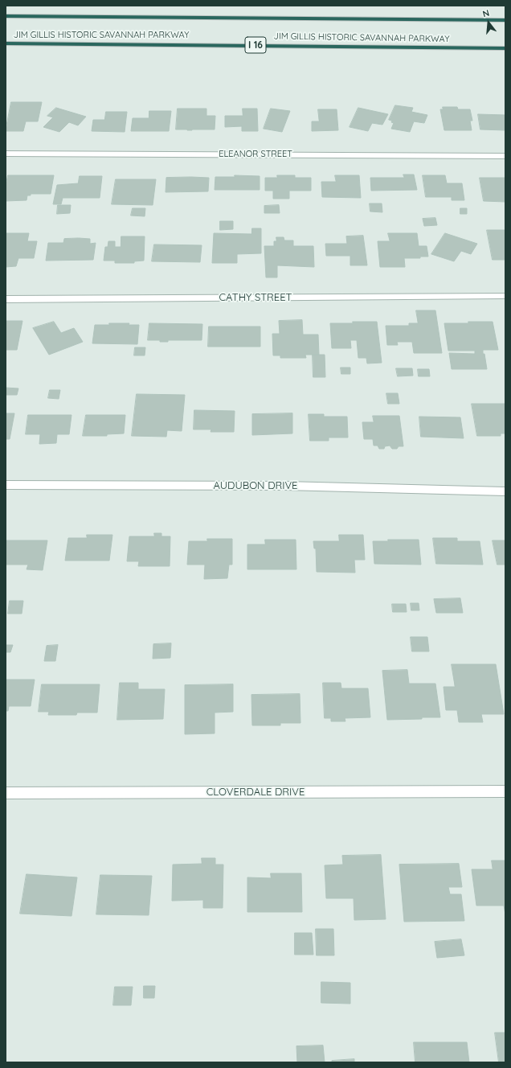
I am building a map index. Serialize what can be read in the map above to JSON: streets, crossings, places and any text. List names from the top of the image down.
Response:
{
  "streets": {
    "highway": ["JIM GILLIS HISTORIC SAVANNAH PARKWAY", "I 16"],
    "street": [
      "ELEANOR STREET",
      "CATHY STREET",
      "AUDUBON DRIVE",
      "CLOVERDALE DRIVE"
    ]
  },
  "north": "top"
}
